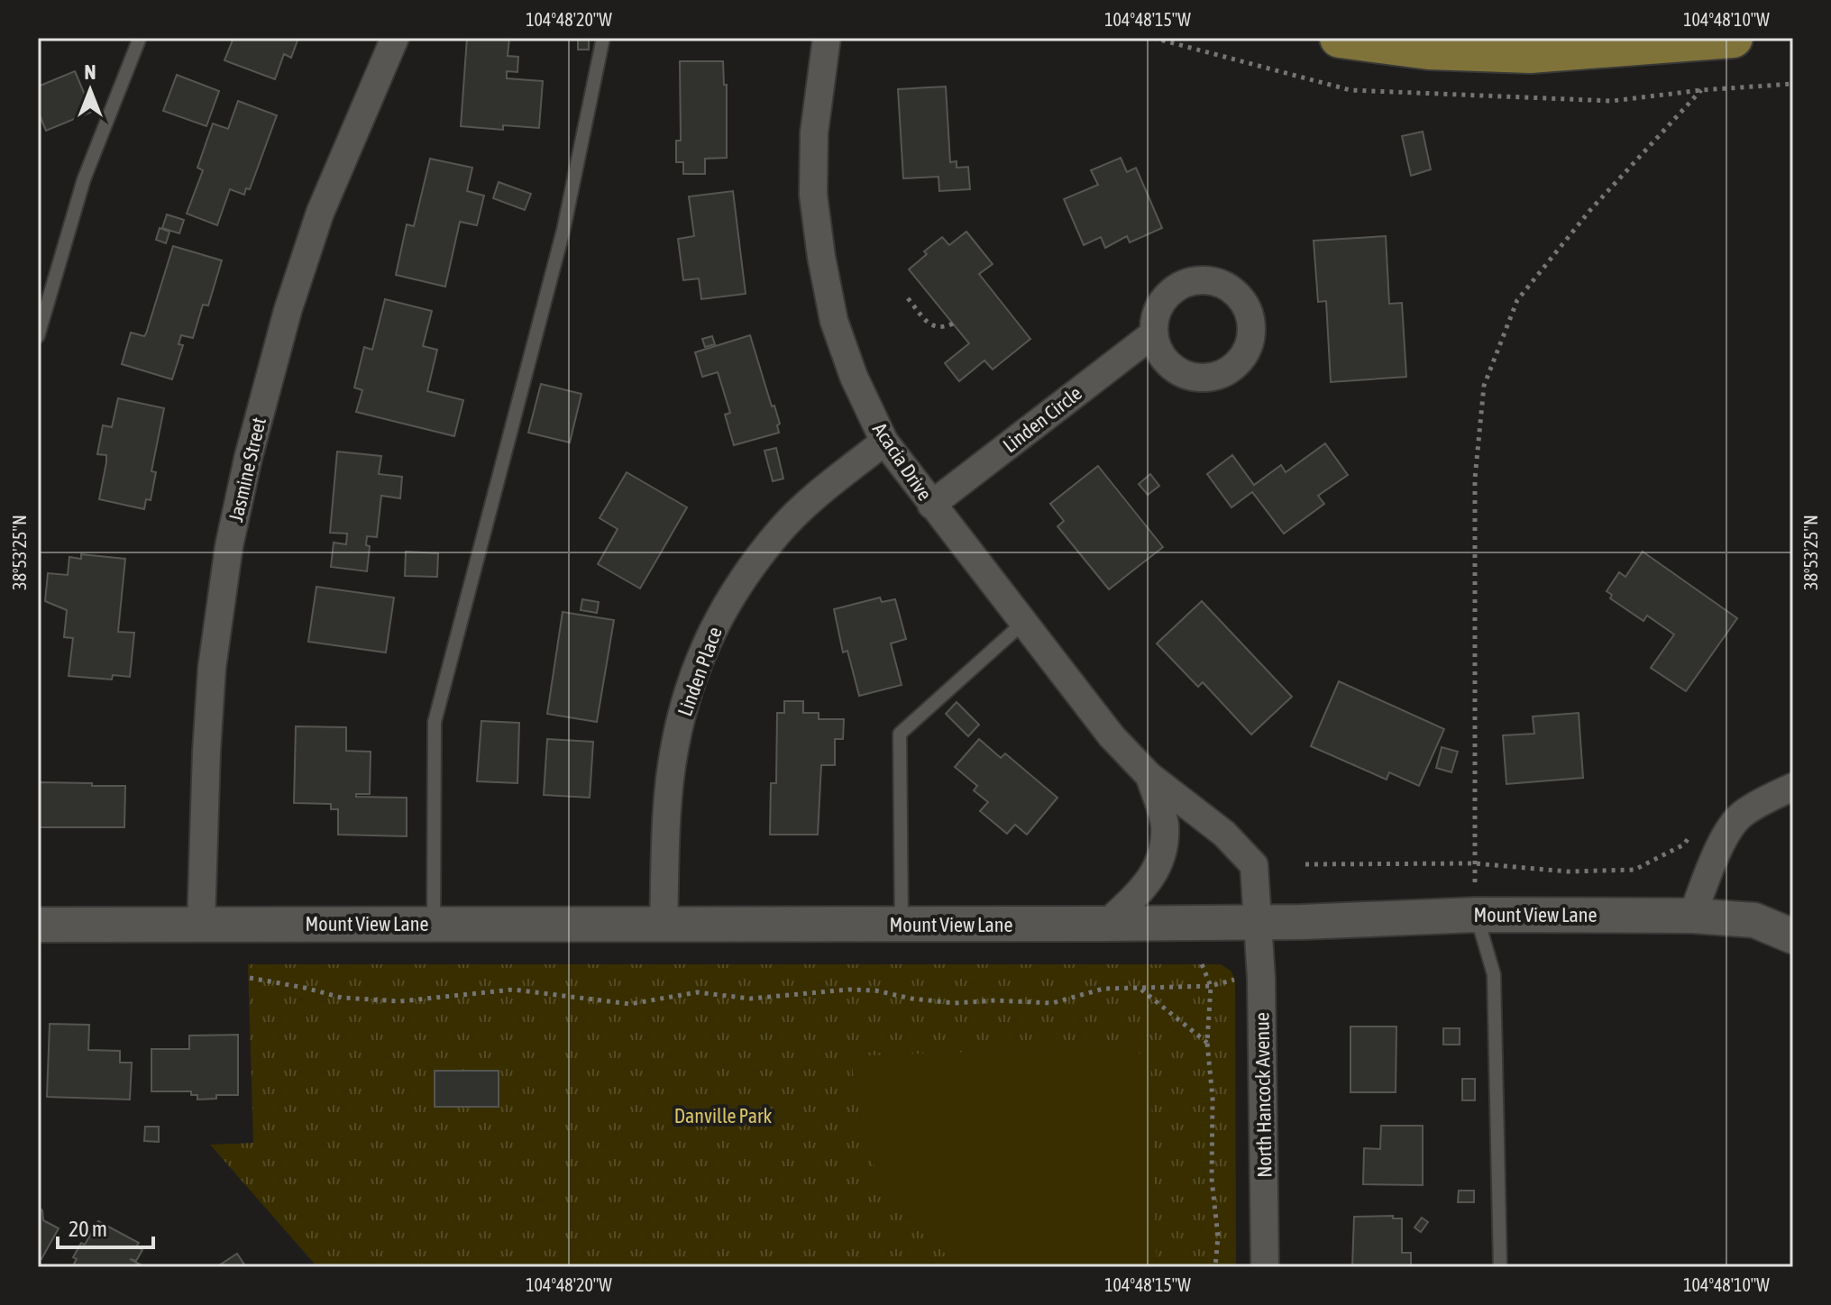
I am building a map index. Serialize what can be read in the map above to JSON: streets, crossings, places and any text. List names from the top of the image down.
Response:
{
  "streets": {
    "street": [
      "Linden Circle",
      "Acacia Drive",
      "Jasmine Street",
      "Linden Place",
      "Mount View Lane",
      "North Hancock Avenue"
    ]
  },
  "crossings": [
    ["Linden Circle", "Acacia Drive"],
    ["Acacia Drive", "Linden Place"],
    ["Acacia Drive", "Mount View Lane"],
    ["Acacia Drive", "North Hancock Avenue"],
    ["Jasmine Street", "Mount View Lane"],
    ["Linden Place", "Mount View Lane"],
    ["Mount View Lane", "North Hancock Avenue"]
  ],
  "parks": ["Danville Park"],
  "scale_bar": "20 m",
  "north": "top",
  "coordinates": [
    "104°48'20\"W",
    "104°48'15\"W",
    "104°48'10\"W",
    "38°53'25\"N"
  ]
}
